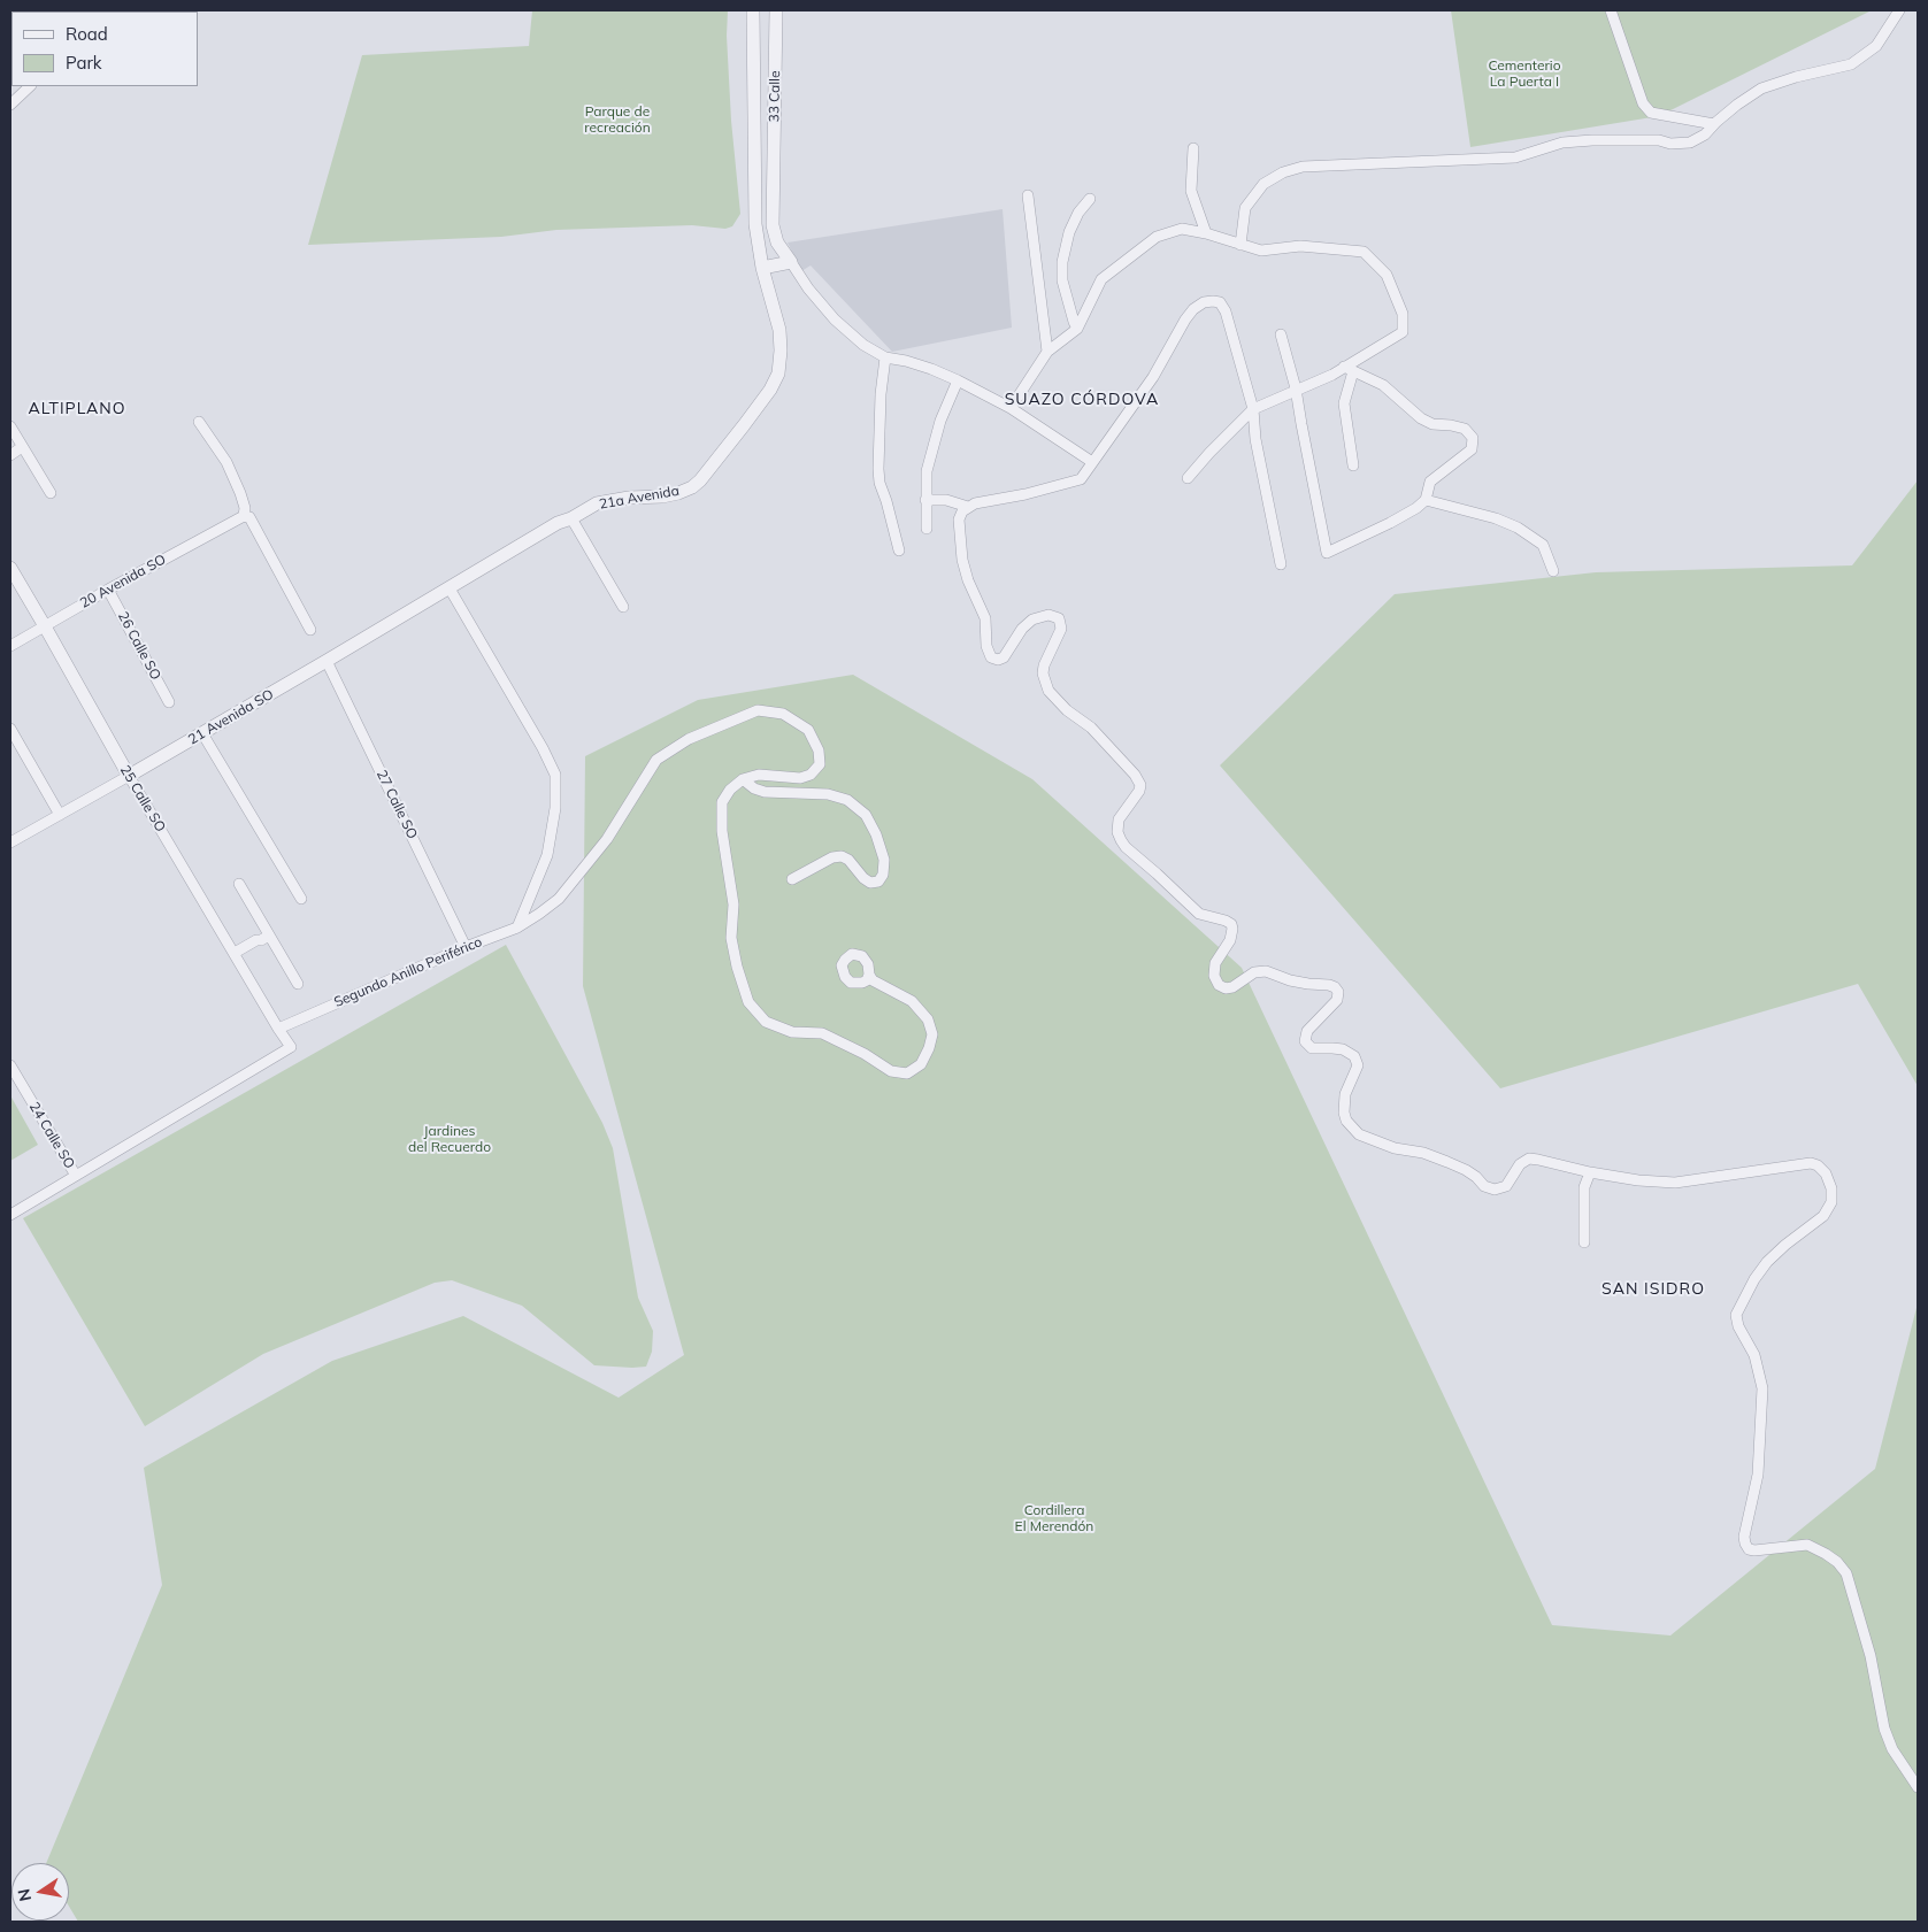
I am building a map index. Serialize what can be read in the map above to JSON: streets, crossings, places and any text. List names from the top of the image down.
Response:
{
  "streets": {
    "street": [
      "33 Calle",
      "21a Avenida",
      "20 Avenida SO",
      "26 Calle SO",
      "21 Avenida SO",
      "25 Calle SO",
      "27 Calle SO",
      "Segundo Anillo Periférico",
      "24 Calle SO"
    ]
  },
  "crossings": [
    ["21a Avenida", "21 Avenida SO"],
    ["20 Avenida SO", "26 Calle SO"],
    ["20 Avenida SO", "25 Calle SO"],
    ["21 Avenida SO", "25 Calle SO"],
    ["21 Avenida SO", "27 Calle SO"],
    ["25 Calle SO", "Segundo Anillo Periférico"],
    ["27 Calle SO", "Segundo Anillo Periférico"]
  ],
  "districts": ["SUAZO CÓRDOVA", "ALTIPLANO", "SAN ISIDRO"],
  "parks": [
    "Cementerio La Puerta I",
    "Parque de recreación",
    "Jardines del Recuerdo",
    "Cordillera El Merendón"
  ],
  "legend": ["Road", "Park"],
  "north": "left"
}
